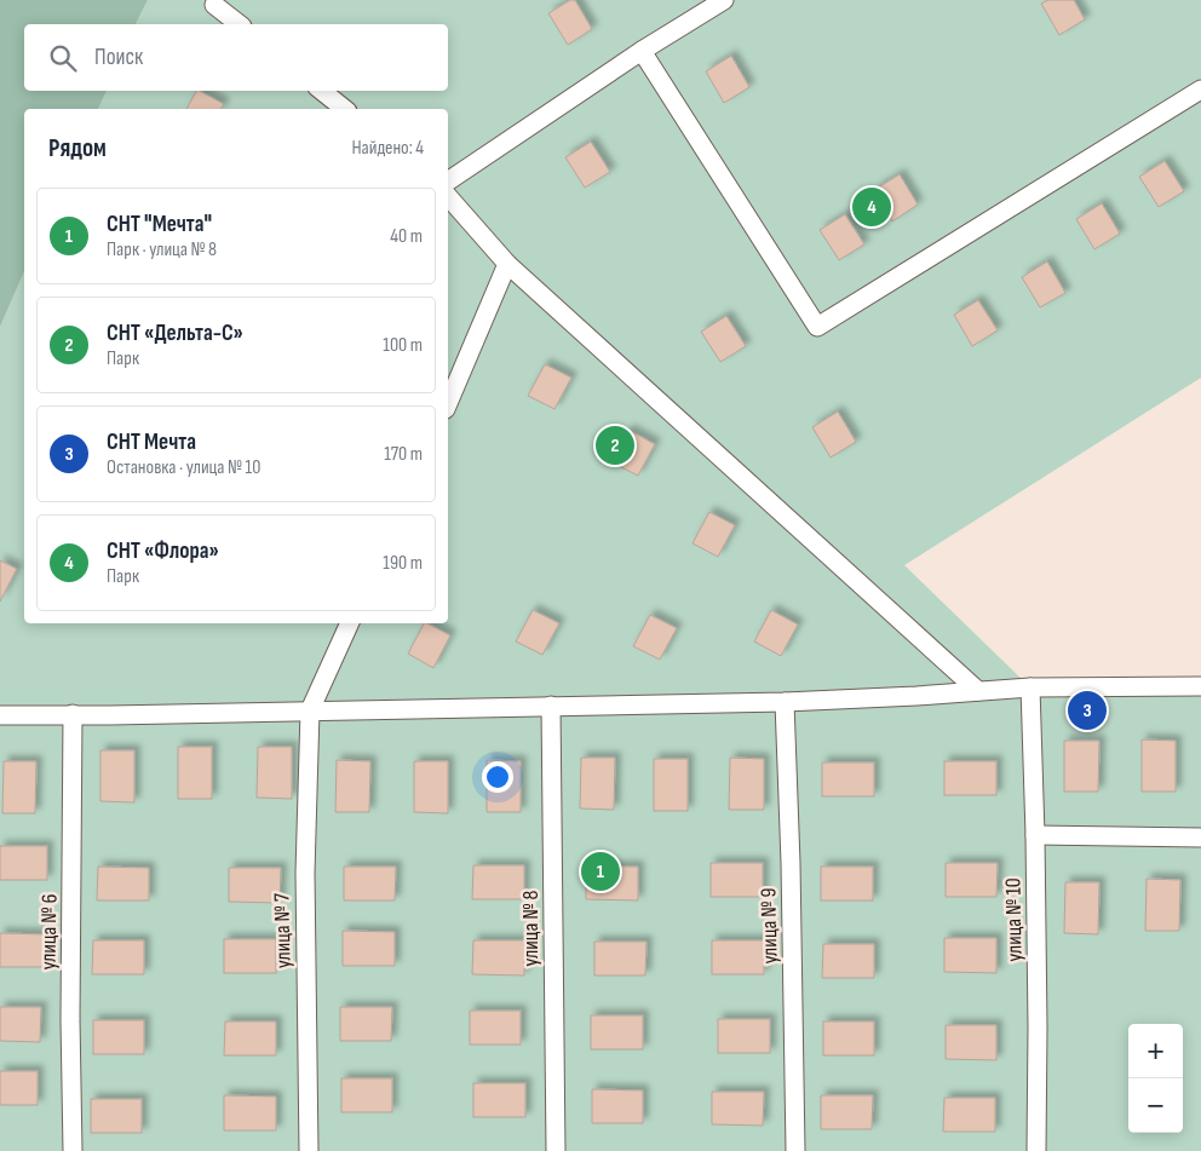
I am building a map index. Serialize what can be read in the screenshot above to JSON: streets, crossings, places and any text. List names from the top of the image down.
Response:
{
  "streets": {
    "street": [
      "улица № 10",
      "улица № 9",
      "улица № 8",
      "улица № 7",
      "улица № 6"
    ]
  },
  "page": {
    "search": "Поиск",
    "heading": ["Рядом", "Найдено: 4"],
    "pins": [
      "4",
      "2",
      "3",
      "1"
    ],
    "list": [
      {
        "mark": "1",
        "name": "СНТ \"Мечта\"",
        "note": "Парк · улица № 8",
        "value": "40 m"
      },
      {
        "mark": "2",
        "name": "СНТ «Дельта-С»",
        "note": "Парк",
        "value": "100 m"
      },
      {
        "mark": "3",
        "name": "СНТ Мечта",
        "note": "Остановка · улица № 10",
        "value": "170 m"
      },
      {
        "mark": "4",
        "name": "СНТ «Флора»",
        "note": "Парк",
        "value": "190 m"
      }
    ],
    "map_buttons": ["+", "−"]
  }
}
